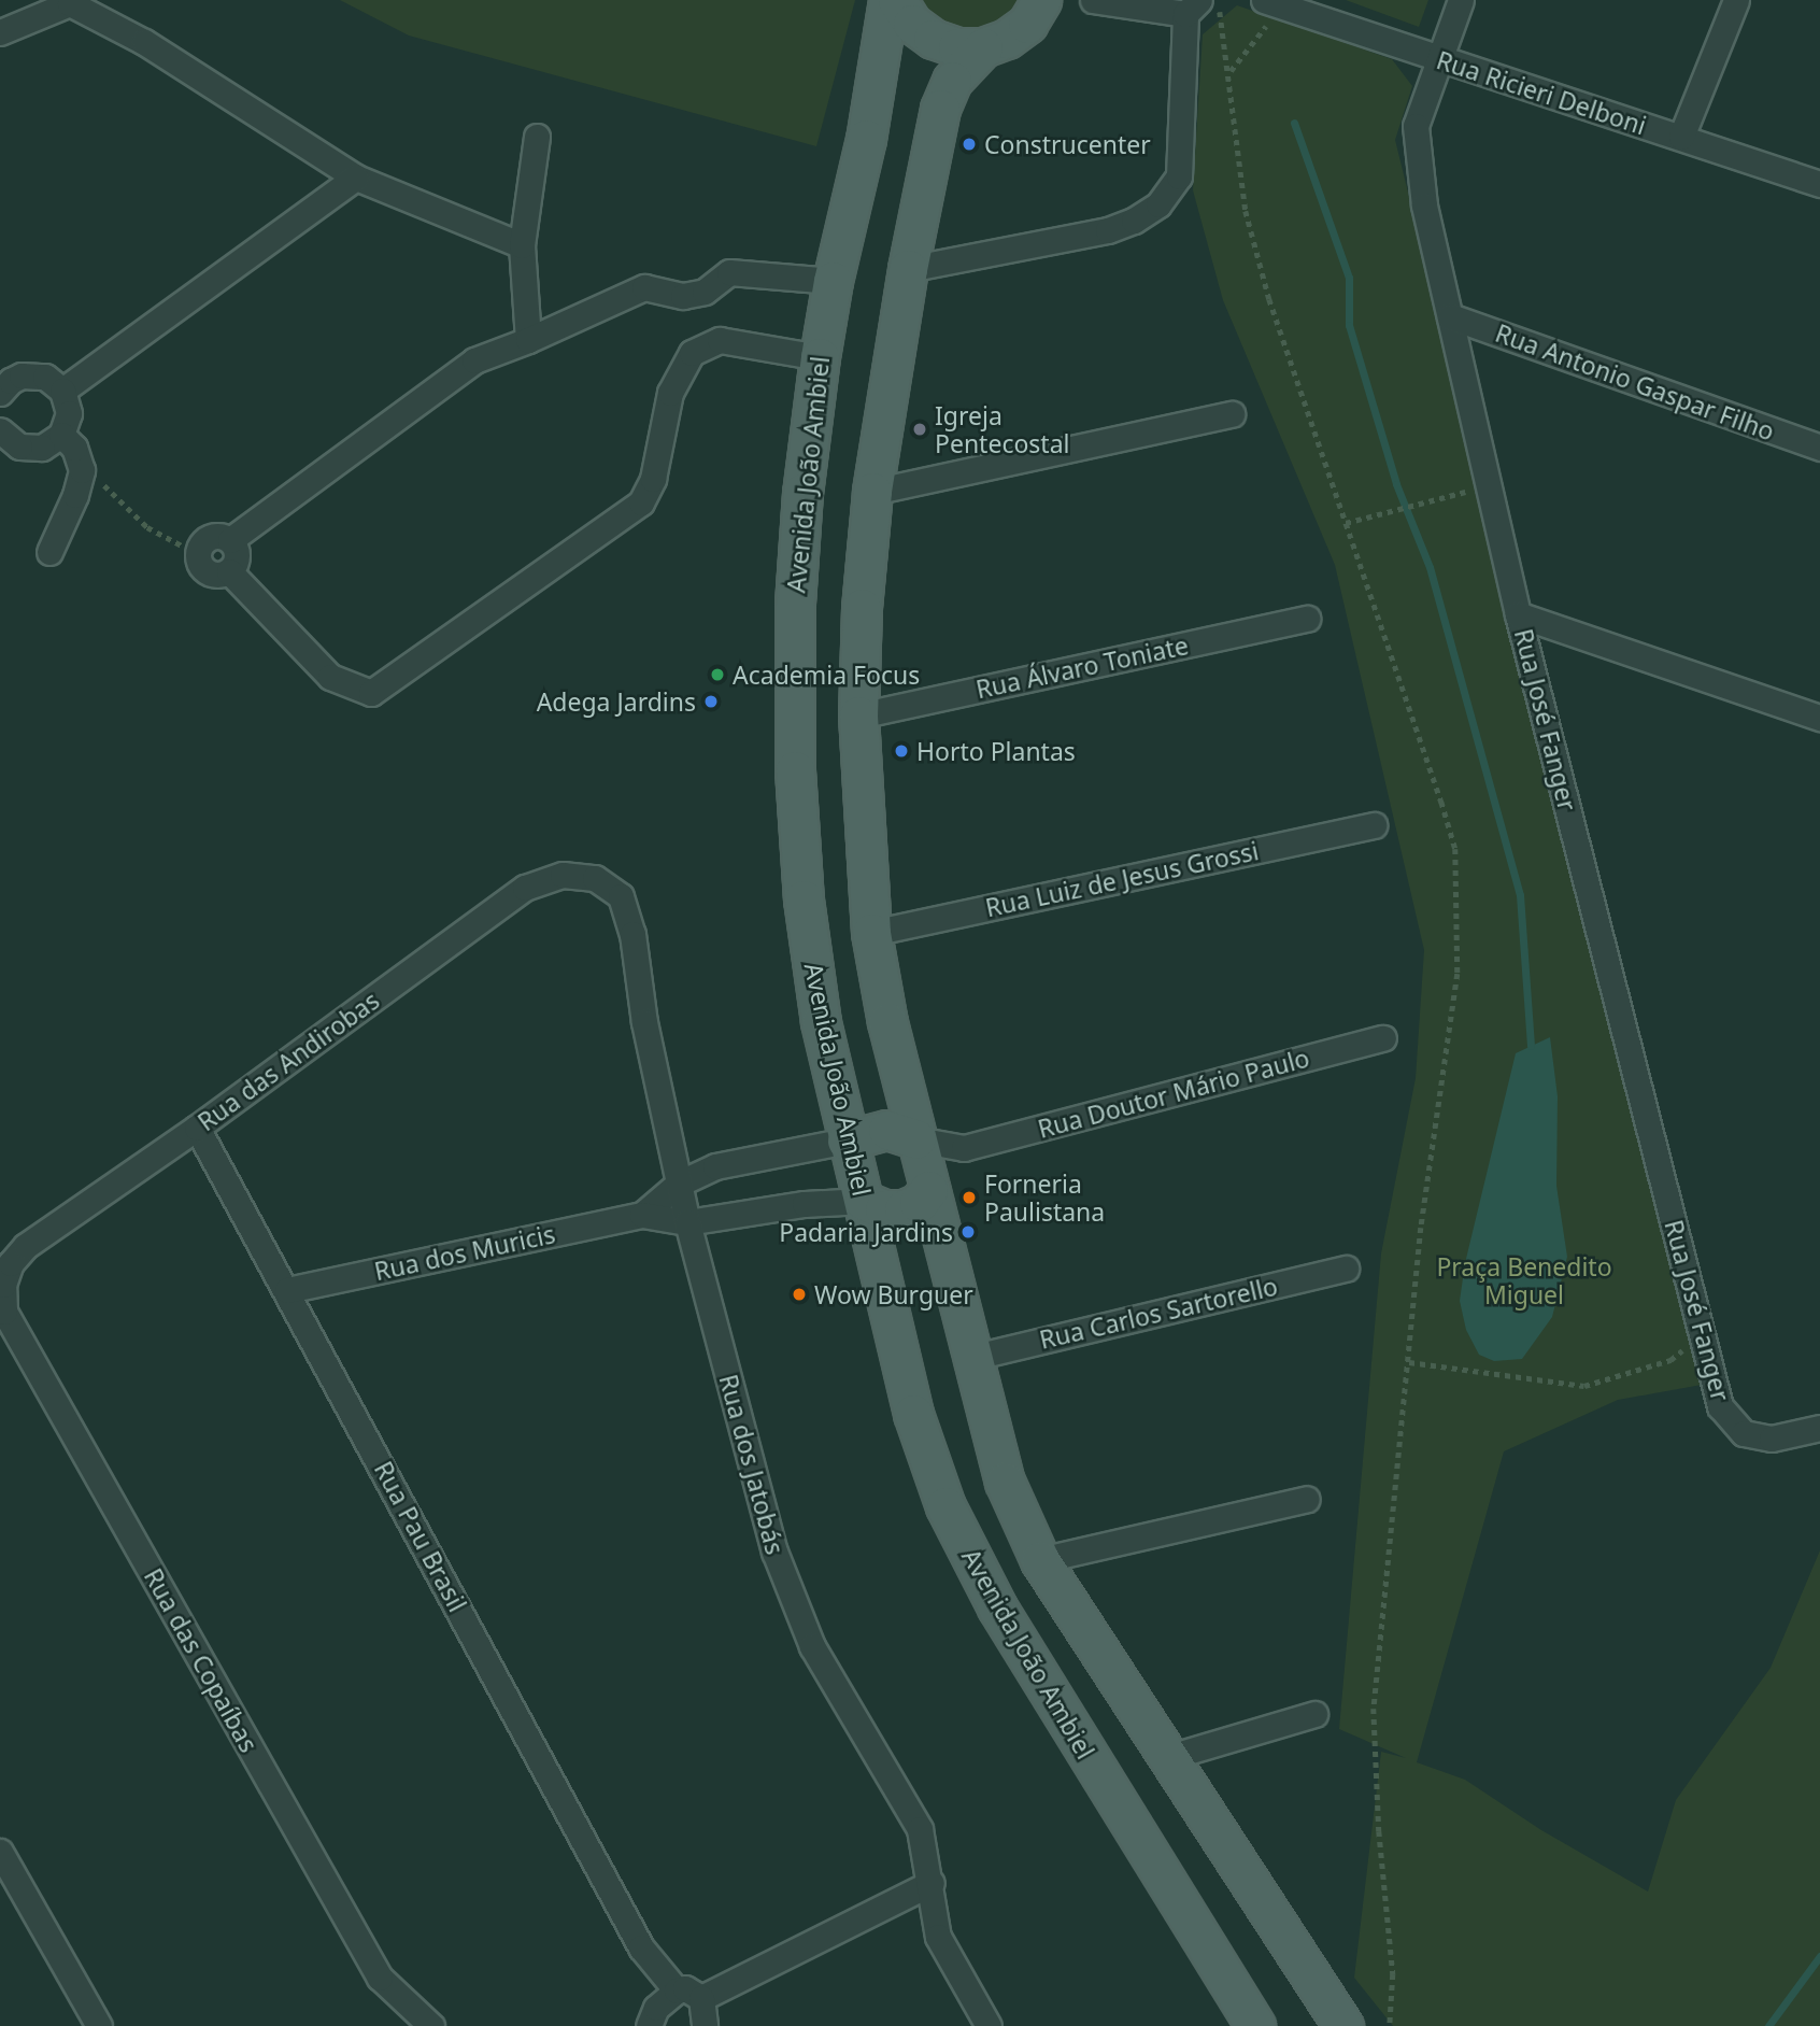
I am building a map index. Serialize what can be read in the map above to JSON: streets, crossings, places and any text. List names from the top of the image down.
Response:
{
  "streets": {
    "main road": ["Avenida João Ambiel"],
    "street": [
      "Rua Ricieri Delboni",
      "Rua Antonio Gaspar Filho",
      "Rua Álvaro Toniate",
      "Rua José Fanger",
      "Rua Luiz de Jesus Grossi",
      "Rua das Andirobas",
      "Rua Doutor Mário Paulo",
      "Rua dos Muricis",
      "Rua Carlos Sartorello",
      "Rua dos Jatobás",
      "Rua Pau Brasil",
      "Rua das Copaíbas"
    ]
  },
  "crossings": [
    ["Rua Ricieri Delboni", "Rua José Fanger"],
    ["Rua Antonio Gaspar Filho", "Rua José Fanger"],
    ["Avenida João Ambiel", "Rua Doutor Mário Paulo"],
    ["Avenida João Ambiel", "Rua dos Muricis"],
    ["Rua das Andirobas", "Rua dos Jatobás"],
    ["Rua das Andirobas", "Rua Pau Brasil"],
    ["Rua das Andirobas", "Rua das Copaíbas"],
    ["Rua Doutor Mário Paulo", "Rua dos Muricis"],
    ["Rua dos Muricis", "Rua dos Jatobás"],
    ["Rua dos Muricis", "Rua Pau Brasil"]
  ],
  "parks": ["Praça Benedito Miguel"],
  "places": [
    "Construcenter",
    "Igreja Pentecostal",
    "Academia Focus",
    "Adega Jardins",
    "Horto Plantas",
    "Forneria Paulistana",
    "Padaria Jardins",
    "Wow Burguer"
  ]
}
